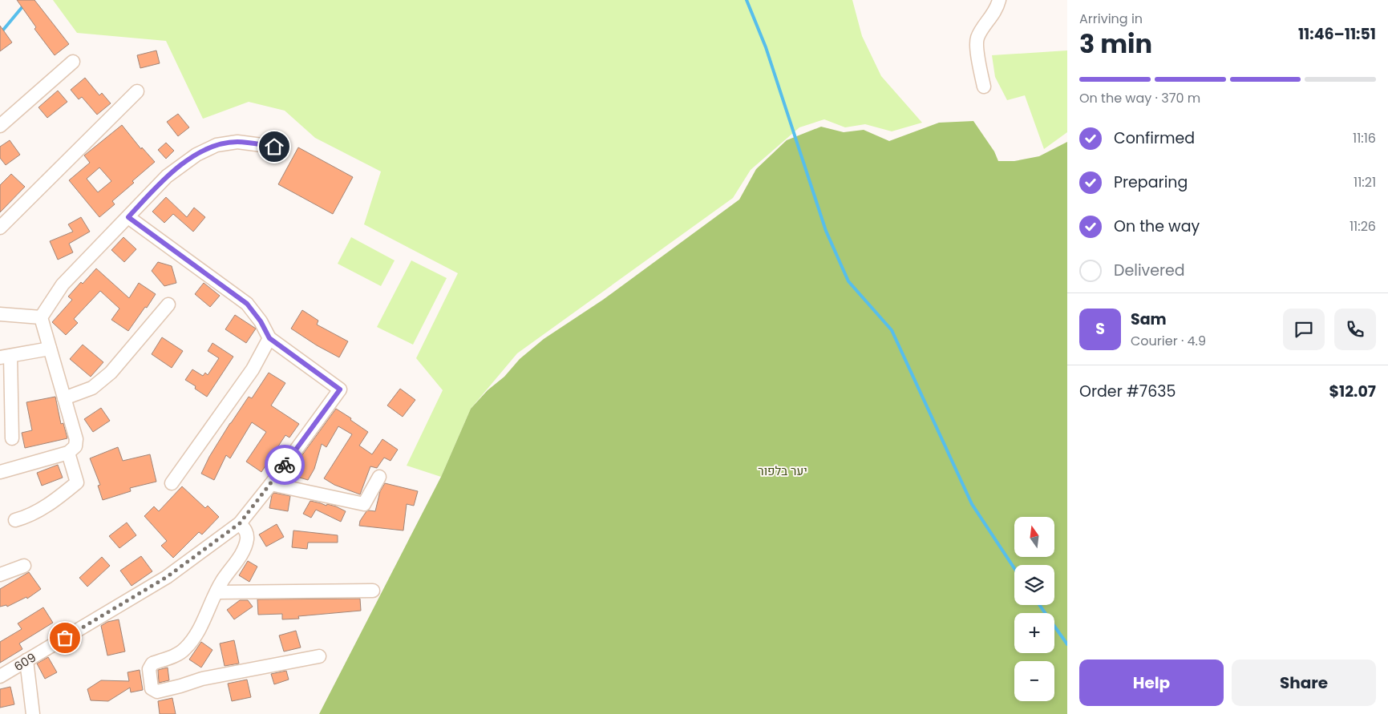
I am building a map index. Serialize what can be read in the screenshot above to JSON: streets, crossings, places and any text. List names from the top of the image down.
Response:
{
  "streets": {
    "street": ["609"]
  },
  "parks": ["יער בלפור"],
  "north": "top",
  "page": {
    "heading": ["3 min", "Arriving in", "11:46–11:51"],
    "panel": [
      "Sam",
      "Courier · 4.9",
      "Order #7635",
      "$12.07"
    ],
    "bar": "On the way · 370 m",
    "list": [
      ["Confirmed", "11:16"],
      ["Preparing", "11:21"],
      ["On the way", "11:26"],
      "Delivered"
    ],
    "round": "S",
    "map_buttons": ["+", "−"],
    "buttons": ["Help", "Share"]
  }
}
